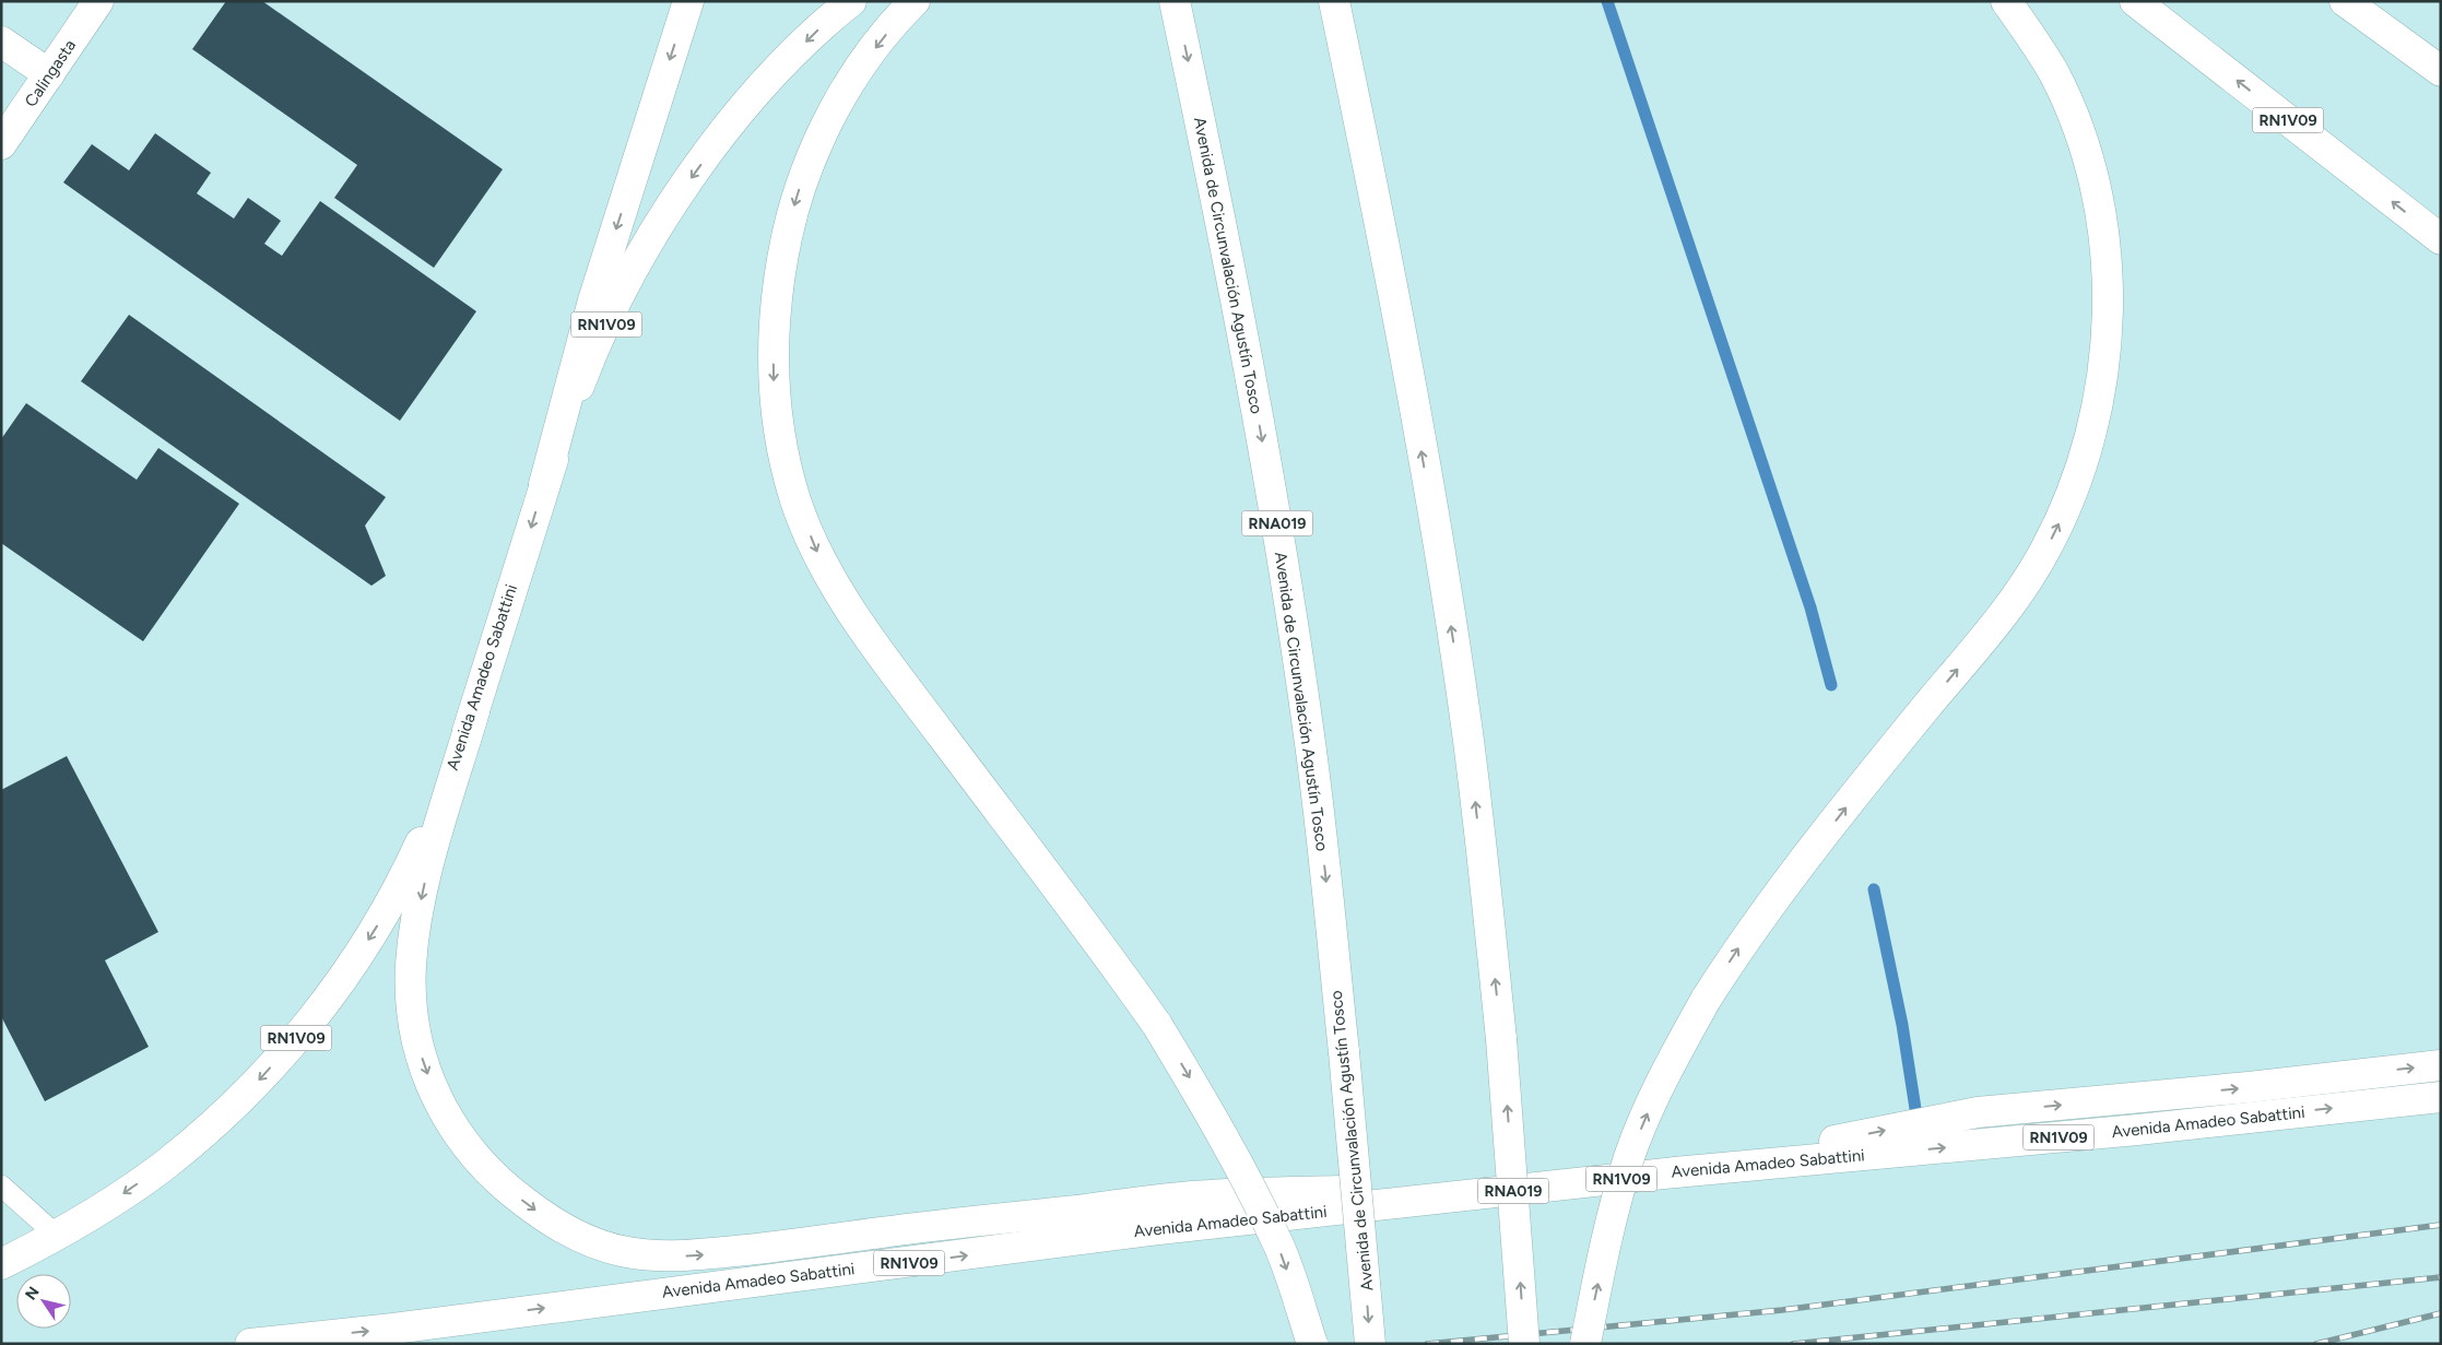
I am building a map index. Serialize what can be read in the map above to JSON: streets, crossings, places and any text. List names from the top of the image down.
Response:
{
  "streets": {
    "main road": [
      "Calingasta",
      "RN1V09",
      "Avenida de Circunvalación Agustín Tosco",
      "RNA019",
      "Avenida Amadeo Sabattini"
    ]
  },
  "north": "top left"
}
